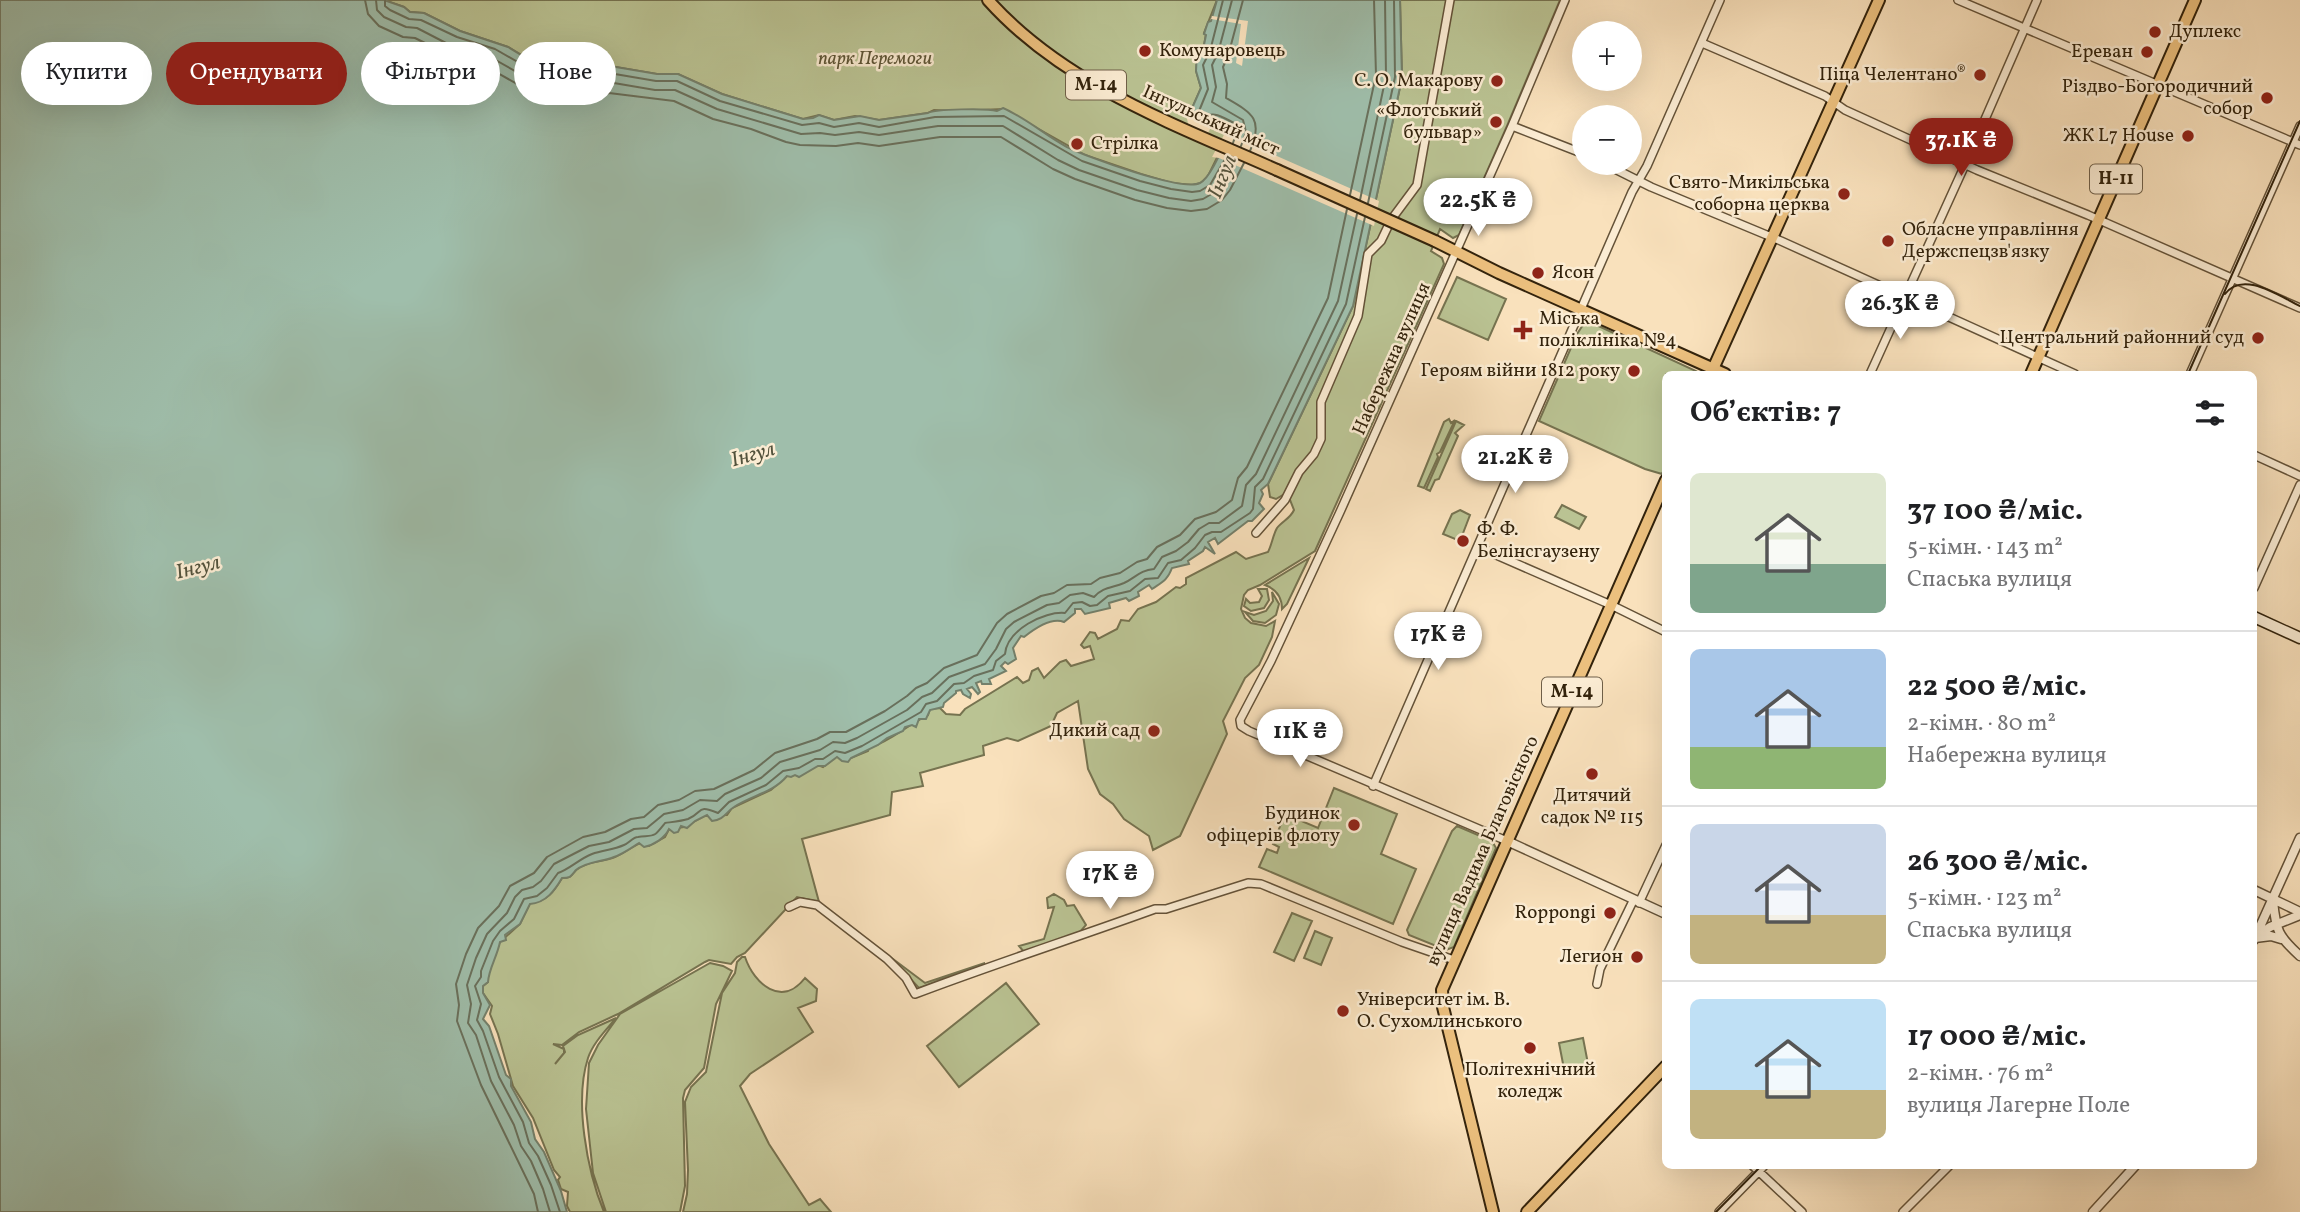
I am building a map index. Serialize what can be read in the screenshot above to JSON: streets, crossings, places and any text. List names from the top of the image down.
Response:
{
  "streets": {
    "main road": [
      "М-14",
      "Інгульський міст",
      "Н-11",
      "вулиця Вадима Благовісного"
    ],
    "street": ["Набережна вулиця"]
  },
  "crossings": [
    ["М-14", "Інгульський міст"],
    ["М-14", "Набережна вулиця"],
    ["Інгульський міст", "Набережна вулиця"]
  ],
  "water": ["Інгул"],
  "parks": ["парк Перемоги"],
  "places": {
    "other": [
      "Дуплекс",
      "Комунаровець",
      "Ереван",
      "Піца Челентано®",
      "С. О. Макарову",
      "Різдво-Богородичний собор",
      "«Флотський бульвар»",
      "ЖК L7 House",
      "Стрілка",
      "Свято-Микільська соборна церква",
      "Обласне управління Держспецзв'язку",
      "Ясон",
      "Центральний районний суд",
      "Героям війни 1812 року",
      "Ф. Ф. Белінсгаузену",
      "Дикий сад",
      "Дитячий садок № 115",
      "Будинок офіцерів флоту",
      "Roppongi",
      "Легион",
      "Університет ім. В. О. Сухомлинського",
      "Політехнічний коледж"
    ],
    "health": ["Міська поліклініка №4"]
  },
  "page": {
    "map_buttons": ["+", "−"],
    "chip": [
      "Купити",
      "Орендувати",
      "Фільтри",
      "Нове"
    ],
    "price": [
      "37.1K ₴",
      "22.5K ₴",
      "26.3K ₴",
      "21.2K ₴",
      "17K ₴",
      "11K ₴",
      "17K ₴"
    ],
    "heading": "Об’єктів: 7",
    "list": [
      {
        "name": "37 100 ₴/міс.",
        "note": "5-кімн. · 143 m² · Спаська вулиця"
      },
      {
        "name": "22 500 ₴/міс.",
        "note": "2-кімн. · 80 m² · Набережна вулиця"
      },
      {
        "name": "26 300 ₴/міс.",
        "note": "5-кімн. · 123 m² · Спаська вулиця"
      },
      {
        "name": "17 000 ₴/міс.",
        "note": "2-кімн. · 76 m² · вулиця Лагерне Поле"
      }
    ]
  }
}
